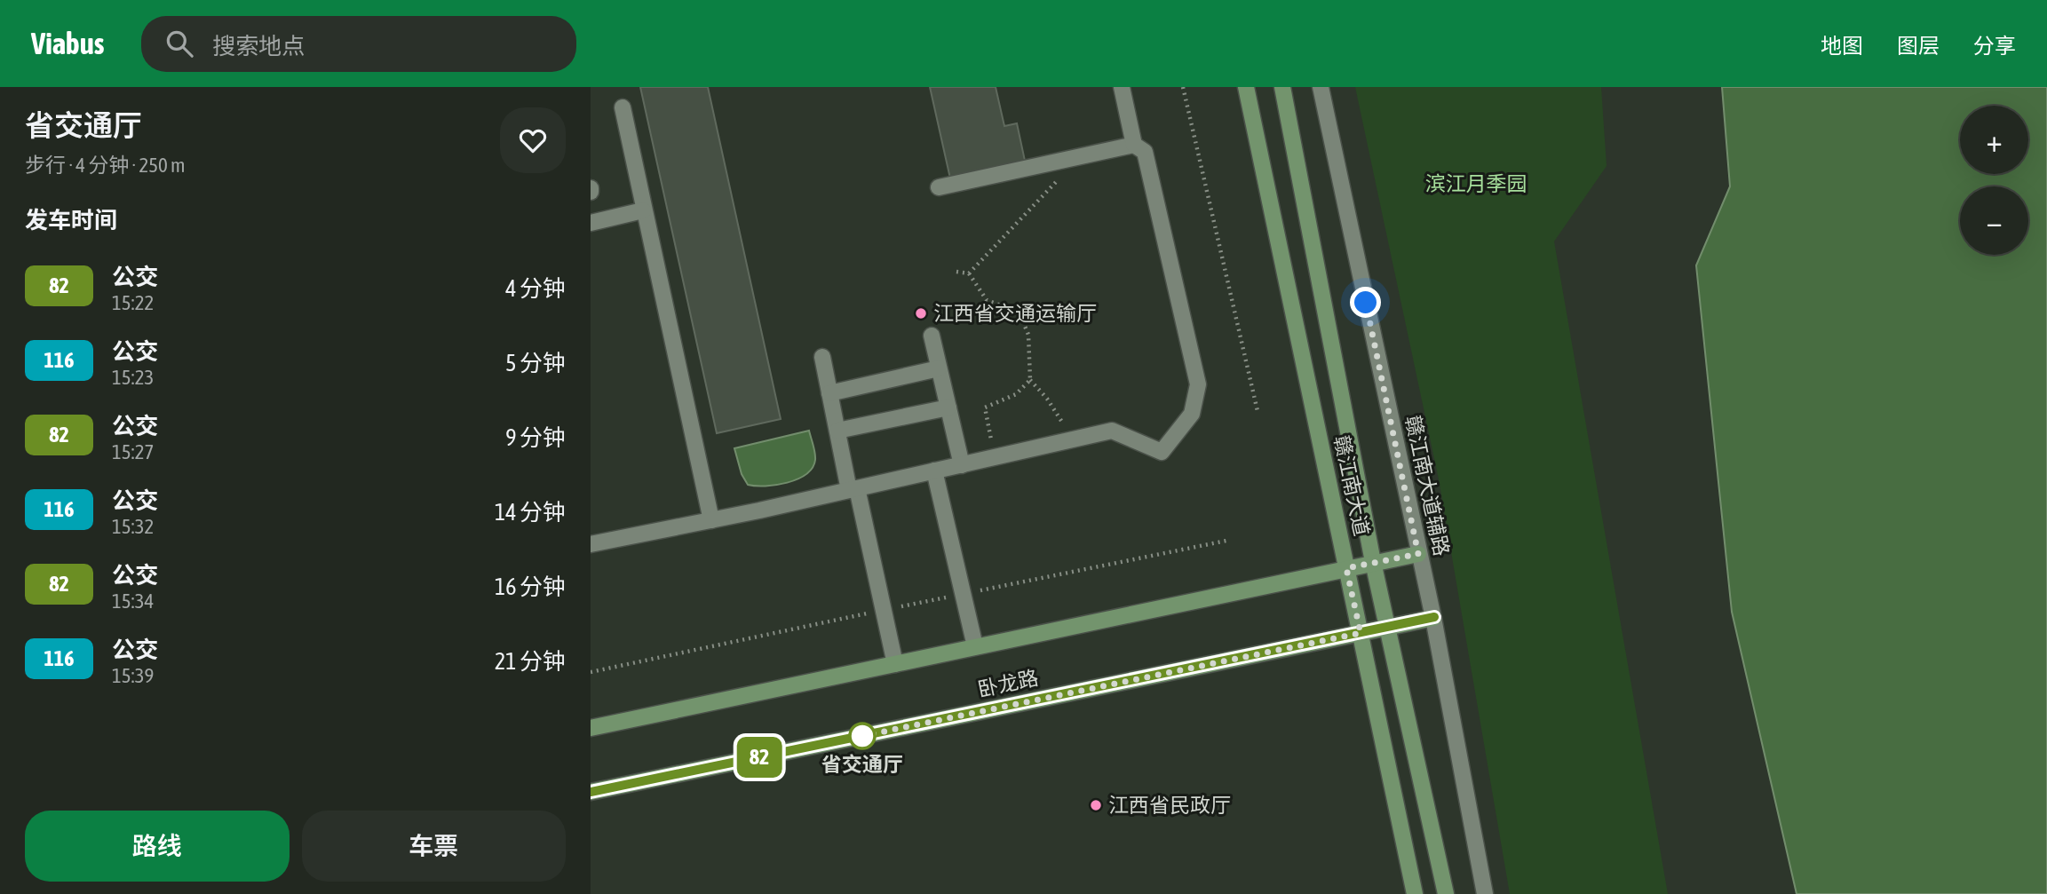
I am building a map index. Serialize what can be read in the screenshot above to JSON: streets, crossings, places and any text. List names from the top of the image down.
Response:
{
  "streets": {
    "main road": ["赣江南大道", "卧龙路"],
    "street": ["赣江南大道辅路"]
  },
  "crossings": [
    ["赣江南大道", "卧龙路"],
    ["赣江南大道辅路", "卧龙路"]
  ],
  "parks": ["滨江月季园"],
  "places": ["江西省交通运输厅", "省交通厅", "江西省民政厅"],
  "lines": ["bus line 82"],
  "page": {
    "header": "Viabus",
    "search": "搜索地点",
    "nav": ["地图", "图层", "分享"],
    "heading": [
      ["省交通厅", "步行 · 4 分钟 · 250 m"],
      "发车时间"
    ],
    "on_map": "82",
    "map_buttons": ["+", "−"],
    "list": [
      {
        "mark": "82",
        "name": "公交",
        "note": "15:22",
        "value": "4 分钟"
      },
      {
        "mark": "116",
        "name": "公交",
        "note": "15:23",
        "value": "5 分钟"
      },
      {
        "mark": "82",
        "name": "公交",
        "note": "15:27",
        "value": "9 分钟"
      },
      {
        "mark": "116",
        "name": "公交",
        "note": "15:32",
        "value": "14 分钟"
      },
      {
        "mark": "82",
        "name": "公交",
        "note": "15:34",
        "value": "16 分钟"
      },
      {
        "mark": "116",
        "name": "公交",
        "note": "15:39",
        "value": "21 分钟"
      }
    ],
    "buttons": ["路线", "车票"]
  }
}
